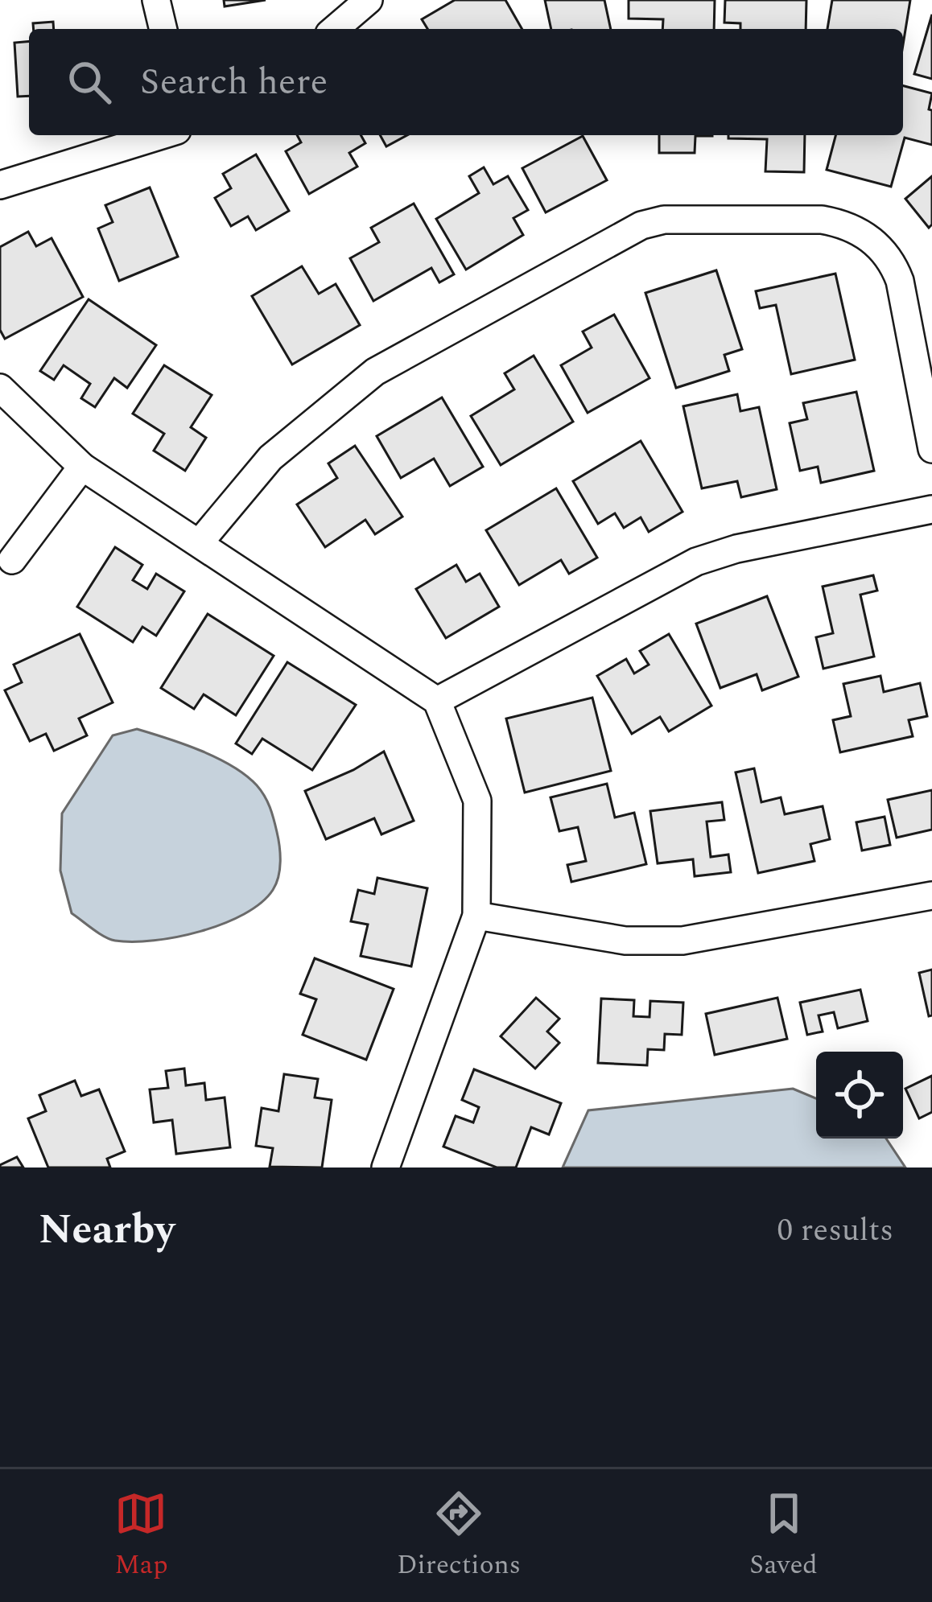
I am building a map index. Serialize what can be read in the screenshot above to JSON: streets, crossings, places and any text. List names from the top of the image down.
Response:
{
  "page": {
    "search": "Search here",
    "heading": ["Nearby", "0 results"],
    "nav": ["Map", "Directions", "Saved"]
  }
}
